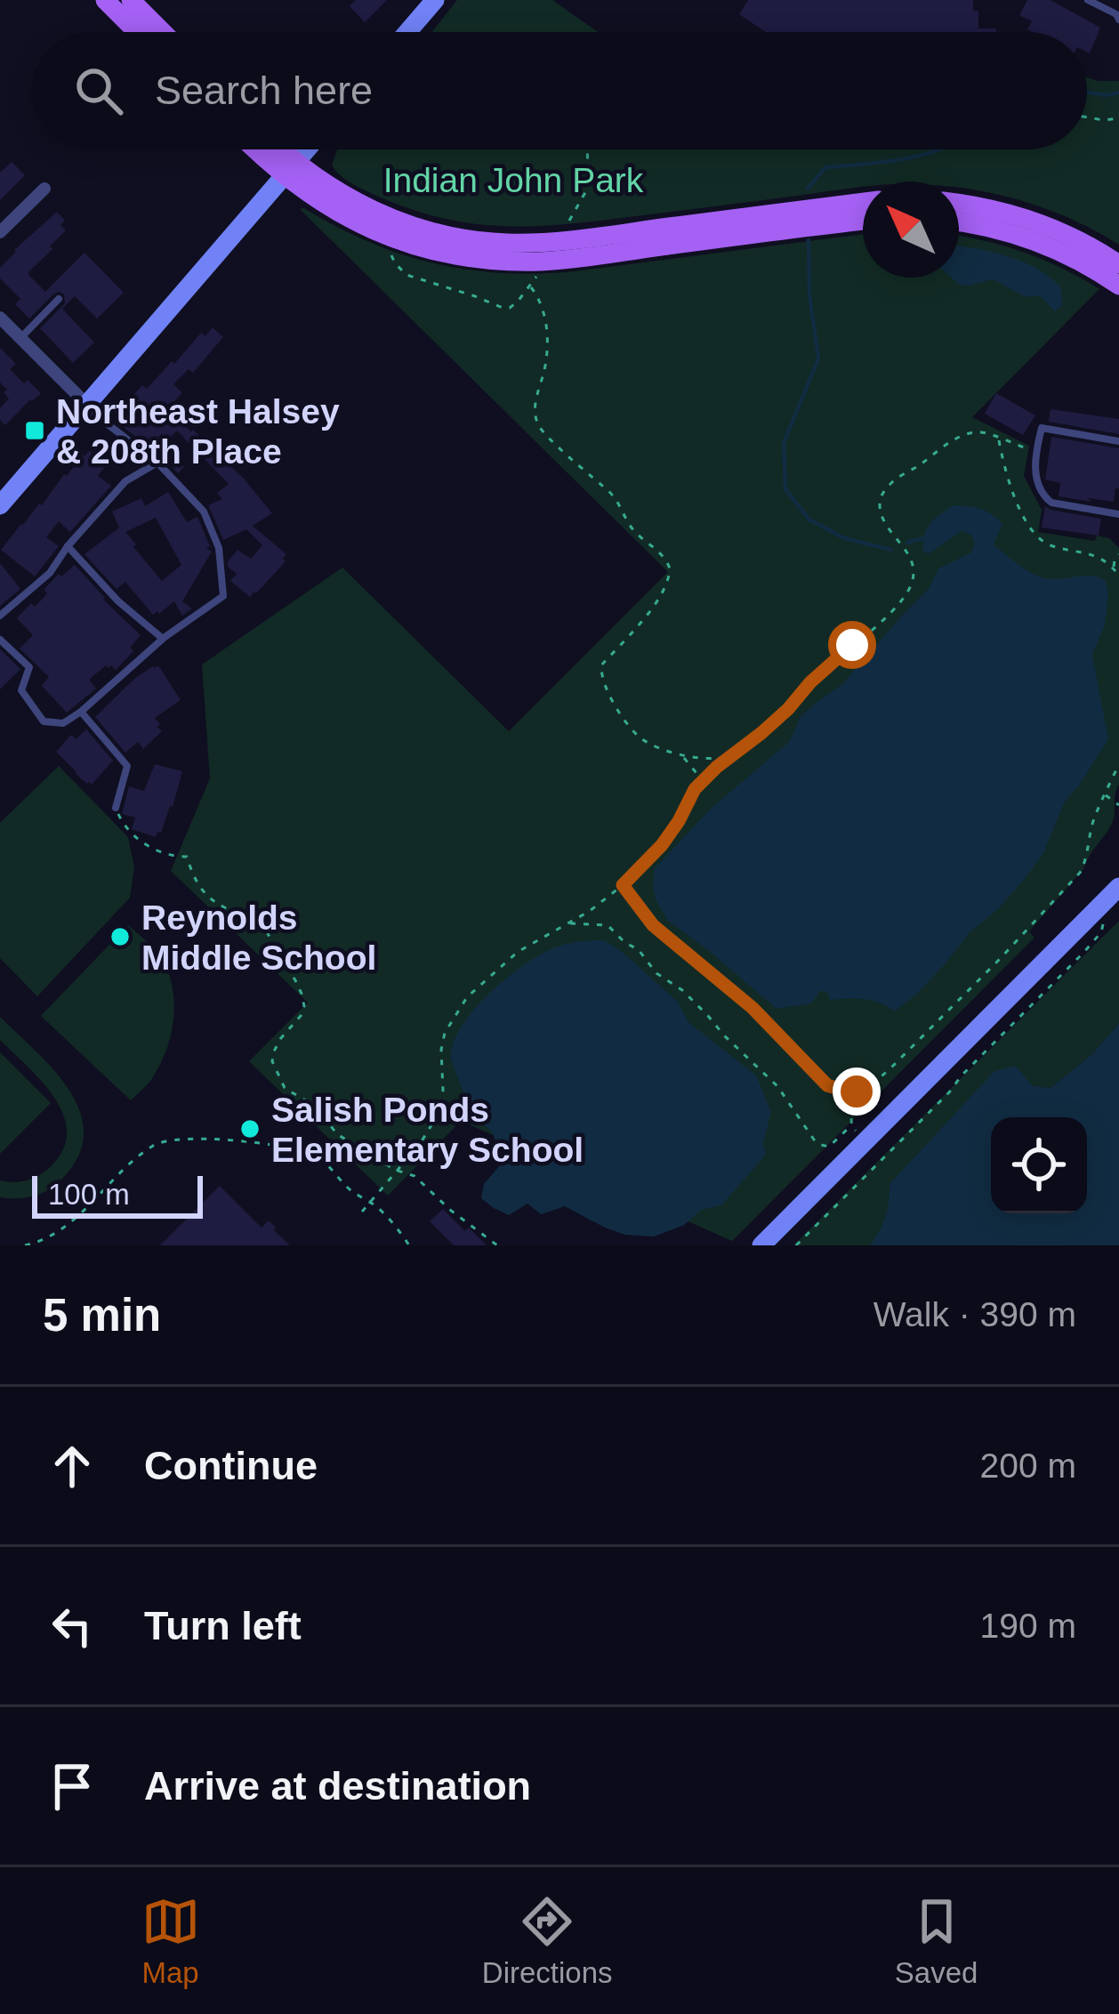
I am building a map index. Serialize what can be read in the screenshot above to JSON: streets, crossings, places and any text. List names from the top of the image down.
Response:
{
  "parks": ["Indian John Park"],
  "places": {
    "transit": ["Northeast Halsey & 208th Place"],
    "other": ["Reynolds Middle School", "Salish Ponds Elementary School"]
  },
  "scale_bar": "100 m",
  "north": "top left",
  "page": {
    "search": "Search here",
    "scale": "100 m",
    "heading": ["5 min", "Walk · 390 m"],
    "list": [
      ["Continue", "200 m"],
      ["Turn left", "190 m"],
      "Arrive at destination"
    ],
    "nav": ["Map", "Directions", "Saved"]
  }
}
